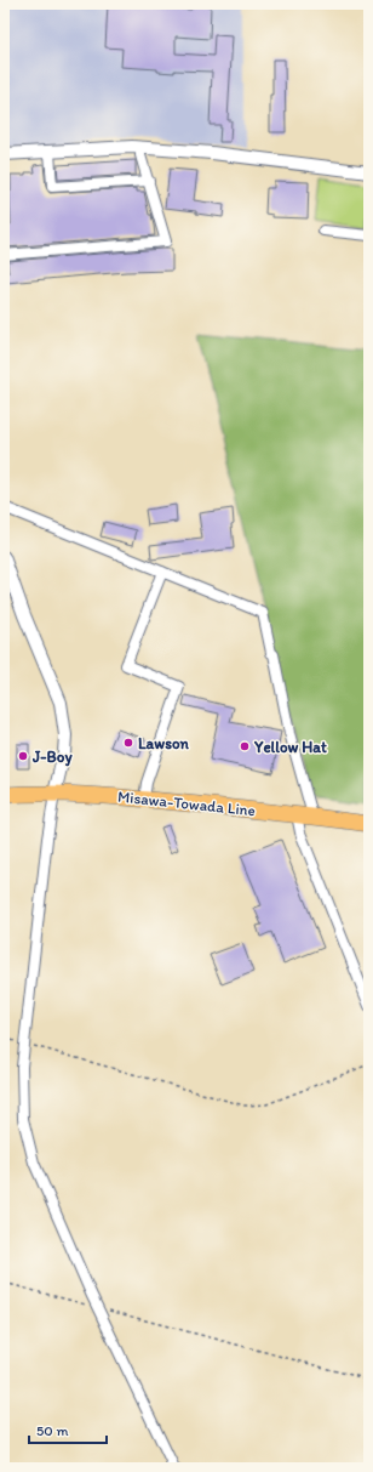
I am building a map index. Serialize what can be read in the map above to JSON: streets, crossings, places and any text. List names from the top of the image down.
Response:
{
  "streets": {
    "main road": ["Misawa-Towada Line"]
  },
  "places": ["Lawson", "Yellow Hat", "J-Boy"],
  "scale_bar": "50 m"
}
